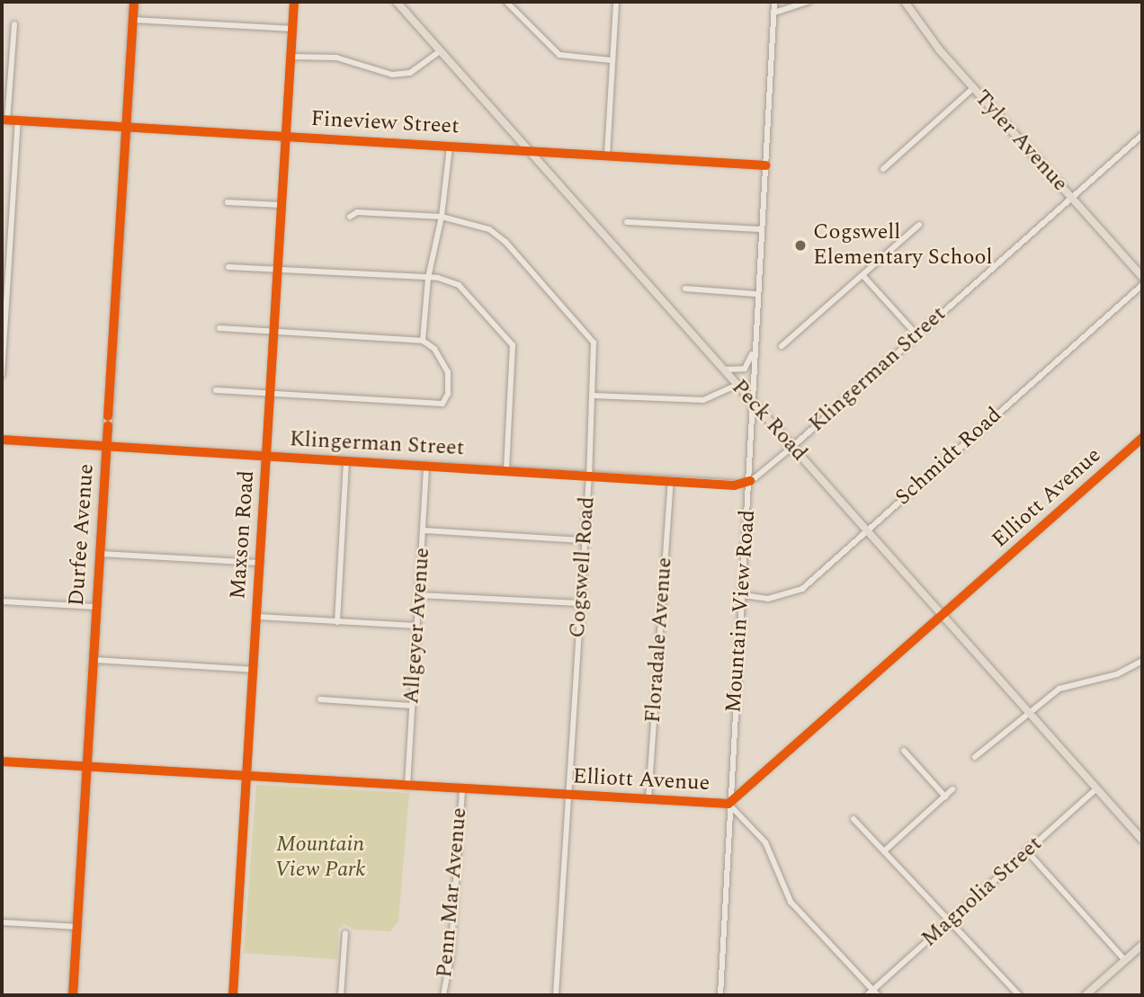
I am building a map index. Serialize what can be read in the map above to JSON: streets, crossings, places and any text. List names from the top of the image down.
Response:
{
  "streets": {
    "main road": ["Tyler Avenue", "Peck Road", "Durfee Avenue"],
    "street": [
      "Fineview Street",
      "Klingerman Street",
      "Schmidt Road",
      "Elliott Avenue",
      "Maxson Road",
      "Cogswell Road",
      "Mountain View Road",
      "Allgeyer Avenue",
      "Floradale Avenue",
      "Magnolia Street",
      "Penn Mar Avenue"
    ]
  },
  "crossings": [
    ["Fineview Street", "Peck Road"],
    ["Fineview Street", "Durfee Avenue"],
    ["Fineview Street", "Maxson Road"],
    ["Fineview Street", "Mountain View Road"],
    ["Tyler Avenue", "Klingerman Street"],
    ["Klingerman Street", "Peck Road"],
    ["Klingerman Street", "Durfee Avenue"],
    ["Klingerman Street", "Maxson Road"],
    ["Klingerman Street", "Cogswell Road"],
    ["Klingerman Street", "Mountain View Road"],
    ["Klingerman Street", "Allgeyer Avenue"],
    ["Klingerman Street", "Floradale Avenue"],
    ["Peck Road", "Schmidt Road"],
    ["Peck Road", "Elliott Avenue"],
    ["Peck Road", "Mountain View Road"],
    ["Peck Road", "Magnolia Street"],
    ["Schmidt Road", "Mountain View Road"],
    ["Elliott Avenue", "Durfee Avenue"],
    ["Elliott Avenue", "Maxson Road"],
    ["Elliott Avenue", "Cogswell Road"],
    ["Elliott Avenue", "Mountain View Road"],
    ["Elliott Avenue", "Allgeyer Avenue"],
    ["Elliott Avenue", "Floradale Avenue"],
    ["Elliott Avenue", "Penn Mar Avenue"]
  ],
  "parks": ["Mountain View Park"],
  "places": ["Cogswell Elementary School"]
}
